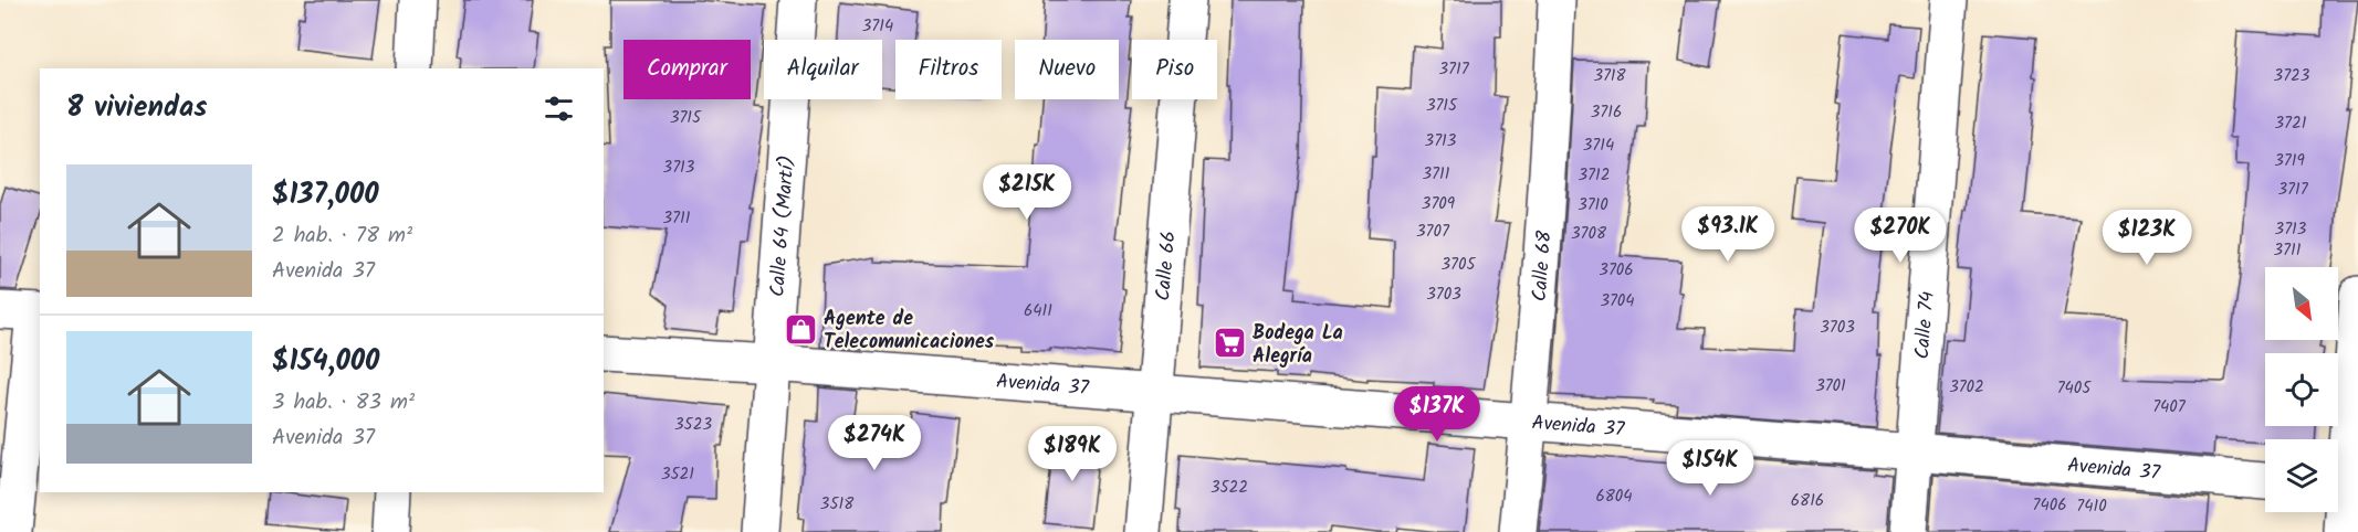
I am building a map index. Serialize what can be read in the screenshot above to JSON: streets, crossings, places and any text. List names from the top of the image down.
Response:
{
  "streets": {
    "street": [
      "Calle 64 (Martí)",
      "Calle 66",
      "Calle 68",
      "Calle 74",
      "Avenida 37"
    ]
  },
  "crossings": [
    ["Calle 64 (Martí)", "Avenida 37"],
    ["Calle 66", "Avenida 37"],
    ["Calle 68", "Avenida 37"],
    ["Calle 74", "Avenida 37"]
  ],
  "places": {
    "shop": ["Agente de Telecomunicaciones"],
    "supermarket": ["Bodega La Alegría"]
  },
  "house_numbers": [
    "3714",
    "3717",
    "3718",
    "3723",
    "3715",
    "3716",
    "3715",
    "3721",
    "3713",
    "3714",
    "3719",
    "3713",
    "3711",
    "3712",
    "3717",
    "3709",
    "3710",
    "3711",
    "3713",
    "3707",
    "3708",
    "3711",
    "3705",
    "3706",
    "3703",
    "3704",
    "6411",
    "3703",
    "3701",
    "3702",
    "7405",
    "7407",
    "3523",
    "3521",
    "3522",
    "6804",
    "6816",
    "3518",
    "7406",
    "7410"
  ],
  "north": "bottom right",
  "page": {
    "chip": [
      "Comprar",
      "Alquilar",
      "Filtros",
      "Nuevo",
      "Piso"
    ],
    "heading": "8 viviendas",
    "list": [
      {
        "name": "$137,000",
        "note": "2 hab. · 78 m² · Avenida 37"
      },
      {
        "name": "$154,000",
        "note": "3 hab. · 83 m² · Avenida 37"
      }
    ],
    "price": [
      "$215K",
      "$93.1K",
      "$270K",
      "$123K",
      "$137K",
      "$274K",
      "$189K",
      "$154K"
    ]
  }
}
